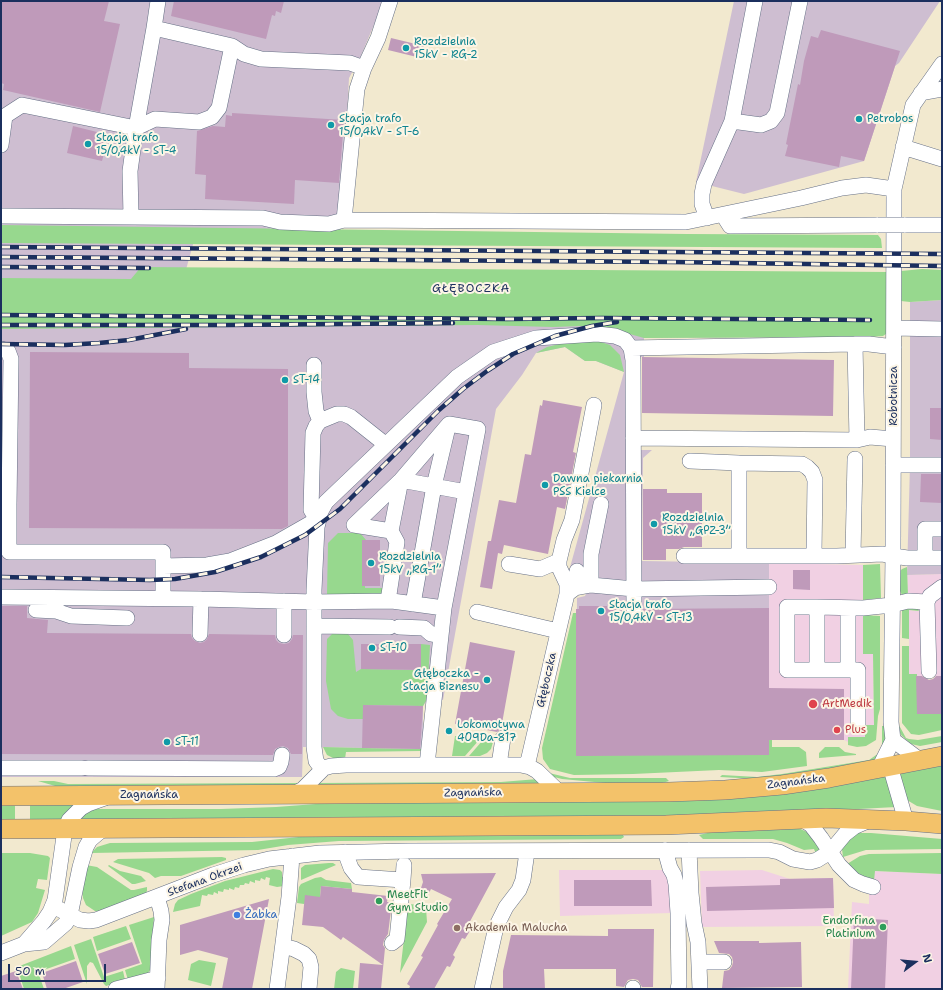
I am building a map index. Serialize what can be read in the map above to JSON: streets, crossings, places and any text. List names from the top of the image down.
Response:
{
  "streets": {
    "main road": ["Zagnańska"],
    "street": ["Robotnicza", "Głęboczka", "Stefana Okrzei"]
  },
  "districts": ["GŁĘBOCZKA"],
  "places": [
    "Rozdzielnia 15kV - RG-2",
    "Petrobos",
    "Stacja trafo 15/0,4kV - ST-6",
    "Stacja trafo 15/0,4kV - ST-4",
    "ST-14",
    "Dawna piekarnia PSS Kielce",
    "Rozdzielnia 15kV „GPZ-3”",
    "Rozdzielnia 15kV „RG-1”",
    "Stacja trafo 15/0,4kV - ST-13",
    "ST-10",
    "Głęboczka - Stacja Biznesu",
    "ArtMedik",
    "Plus",
    "Lokomotywa 409Da-817",
    "ST-11",
    "MeetFit Gym Studio",
    "Żabka",
    "Endorfina Platinium",
    "Akademia Malucha"
  ],
  "scale_bar": "50 m",
  "north": "right"
}
